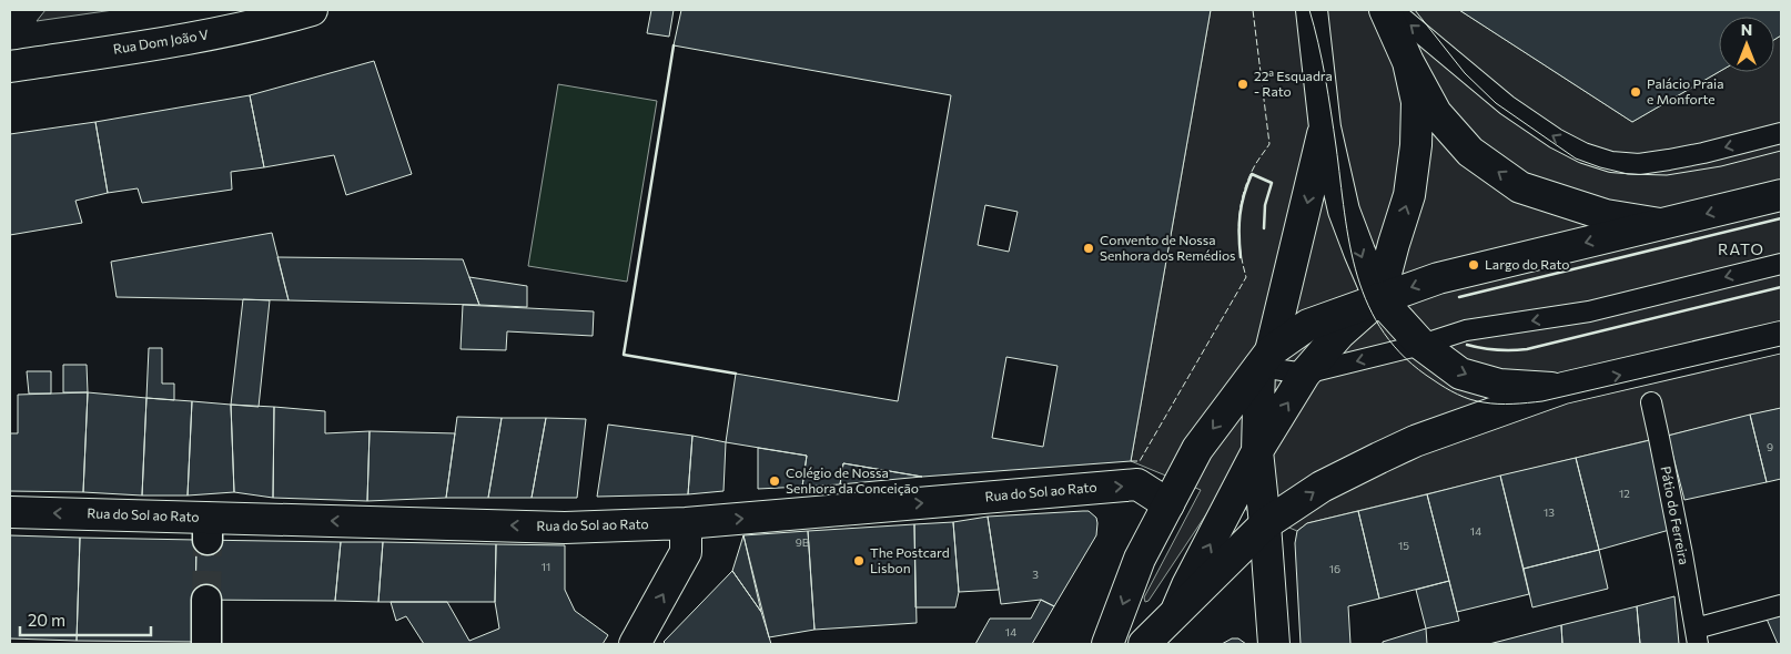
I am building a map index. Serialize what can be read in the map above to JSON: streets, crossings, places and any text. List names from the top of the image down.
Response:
{
  "streets": {
    "main road": ["Rua Dom João V", "Rua do Sol ao Rato"],
    "lane": ["Pátio do Ferreira"]
  },
  "districts": ["RATO"],
  "places": [
    "22ª Esquadra - Rato",
    "Palácio Praia e Monforte",
    "Convento de Nossa Senhora dos Remédios",
    "Largo do Rato",
    "Colégio de Nossa Senhora da Conceição",
    "The Postcard Lisbon"
  ],
  "house_numbers": [
    "9",
    "12",
    "13",
    "14",
    "9B",
    "15",
    "11",
    "16",
    "3",
    "14"
  ],
  "scale_bar": "20 m",
  "north": "top"
}
